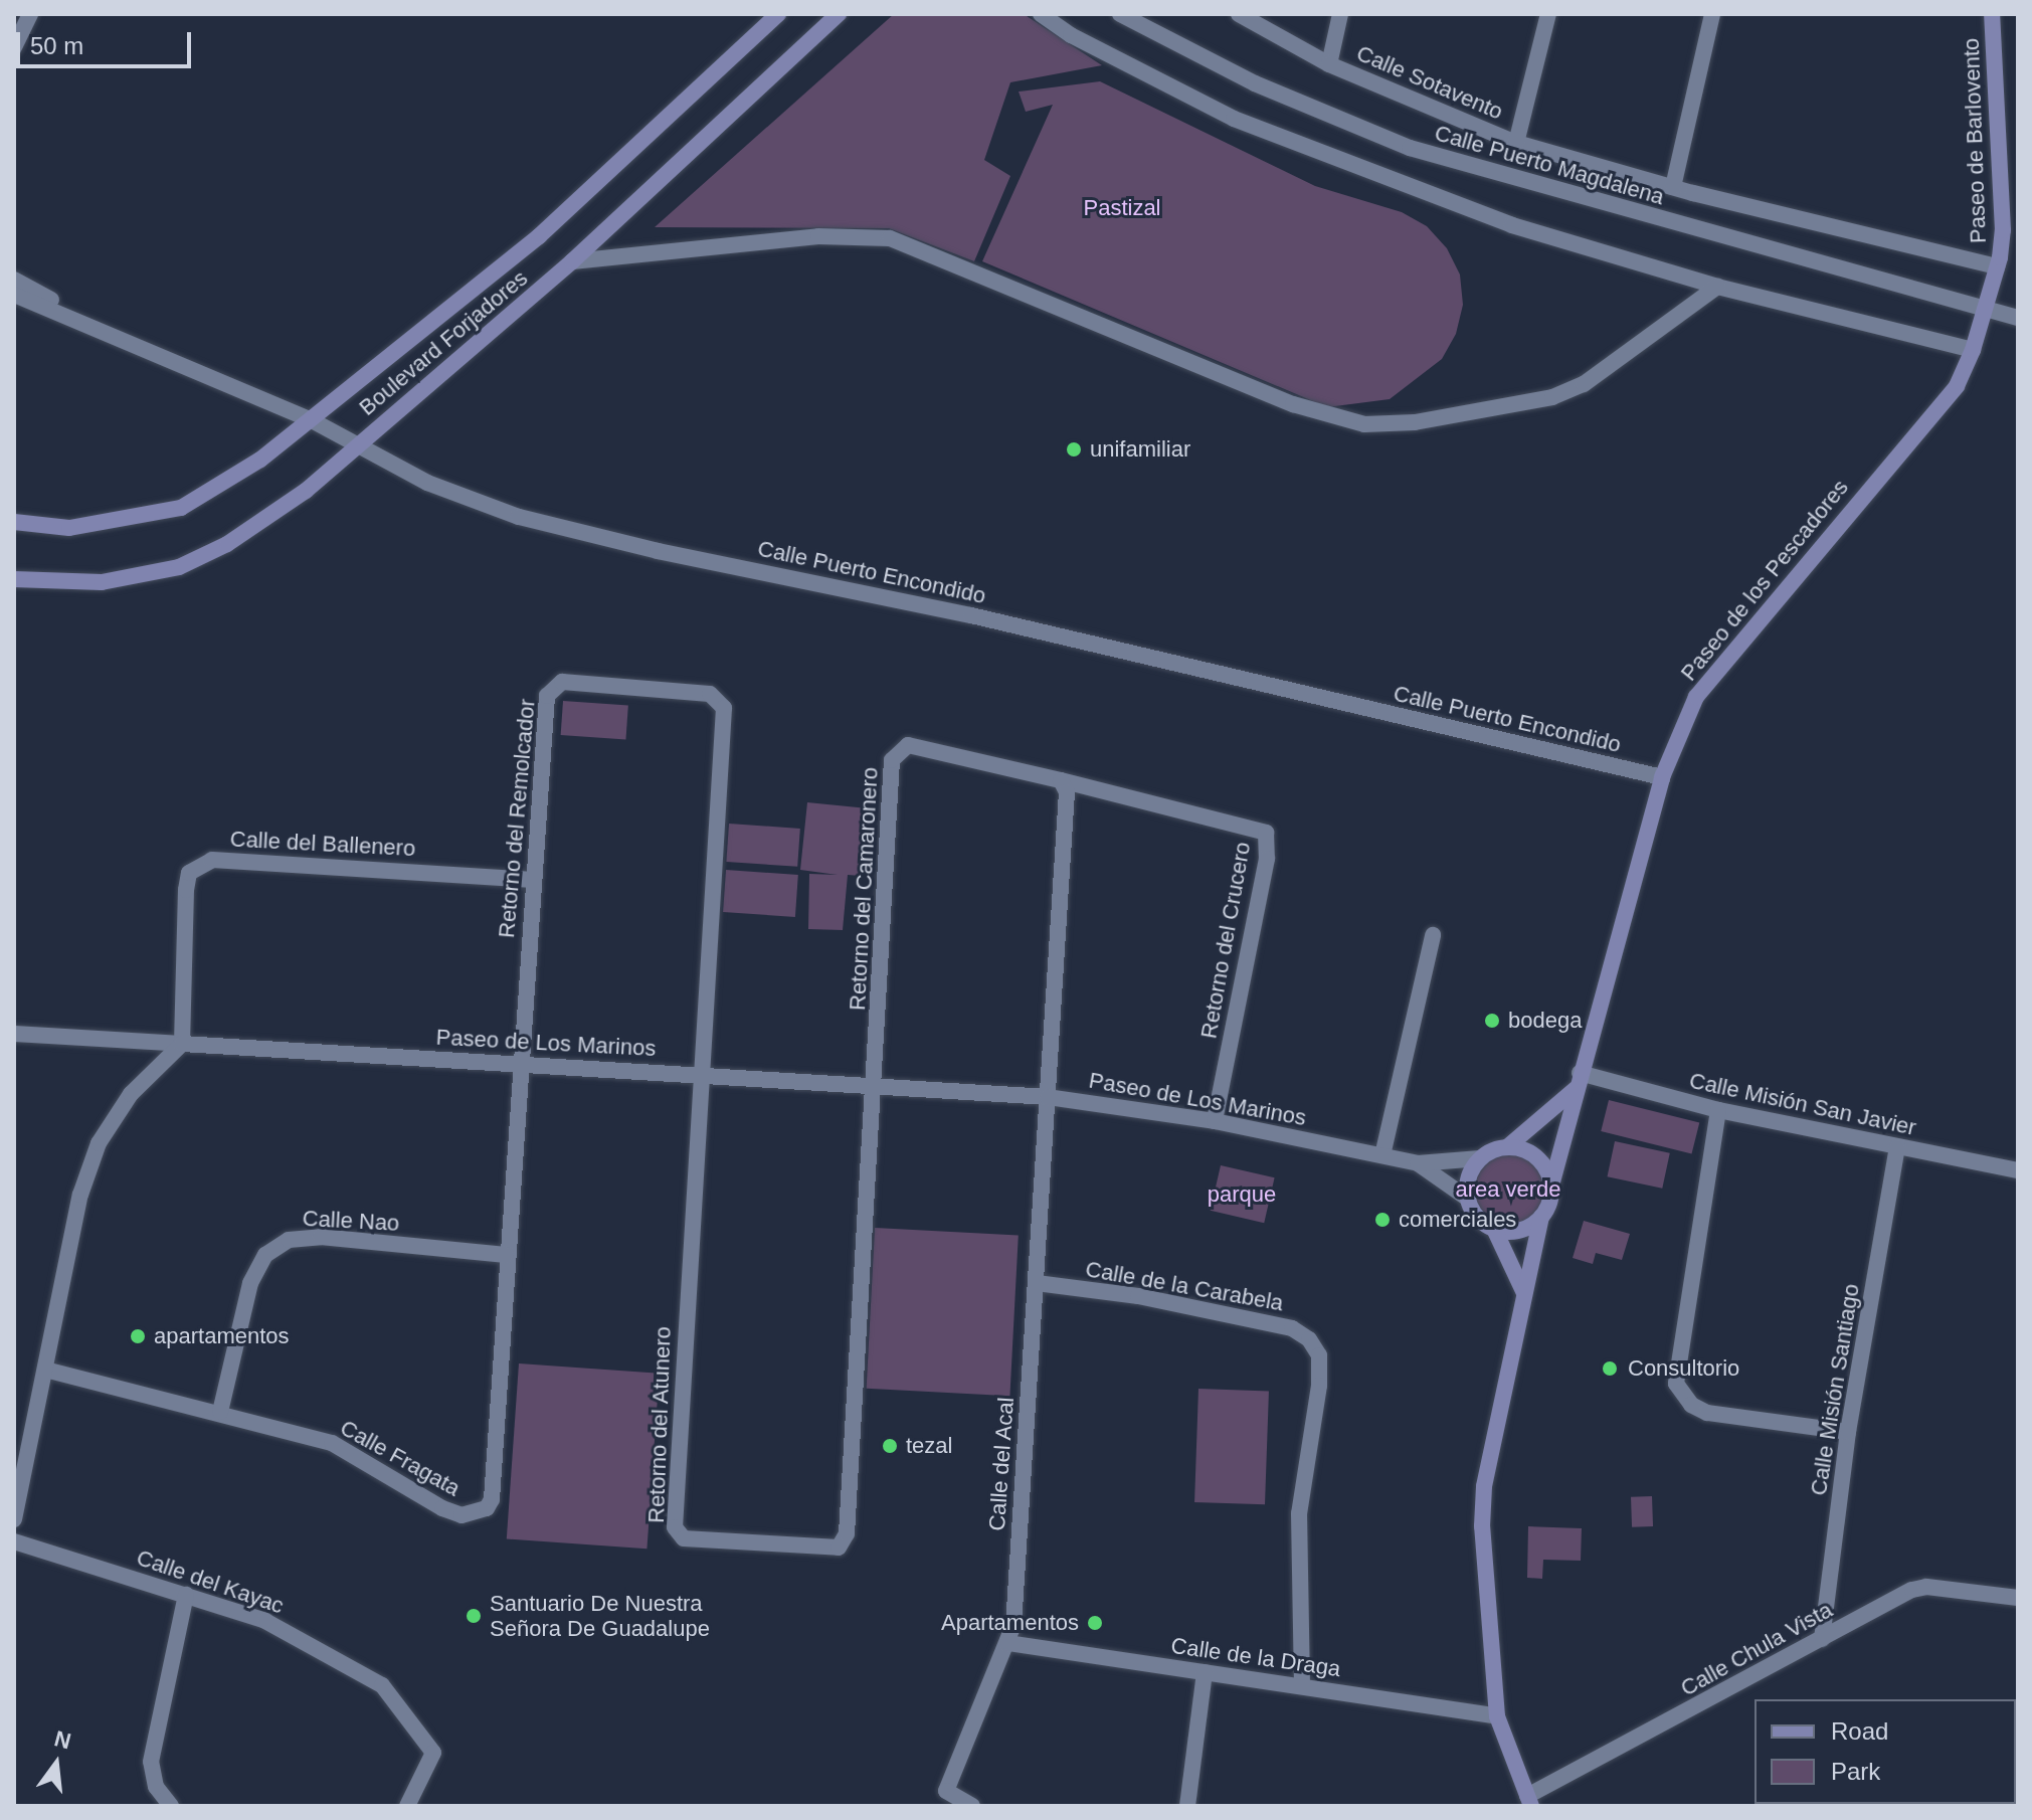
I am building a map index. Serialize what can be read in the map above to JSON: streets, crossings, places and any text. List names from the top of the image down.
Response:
{
  "streets": {
    "street": [
      "Calle Sotavento",
      "Paseo de Barlovento",
      "Calle Puerto Magdalena",
      "Boulevard Forjadores",
      "Calle Puerto Encondido",
      "Paseo de los Pescadores",
      "Retorno del Remolcador",
      "Calle del Ballenero",
      "Retorno del Camaronero",
      "Retorno del Crucero",
      "Paseo de Los Marinos",
      "Calle Misión San Javier",
      "Calle Nao",
      "Calle de la Carabela",
      "Calle Misión Santiago",
      "Retorno del Atunero",
      "Calle Fragata",
      "Calle del Acal",
      "Calle del Kayac",
      "Calle Chula Vista",
      "Calle de la Draga"
    ]
  },
  "crossings": [
    ["Calle Sotavento", "Paseo de Barlovento"],
    ["Paseo de Barlovento", "Calle Puerto Magdalena"],
    ["Paseo de Barlovento", "Paseo de los Pescadores"],
    ["Calle Puerto Magdalena", "Paseo de los Pescadores"],
    ["Boulevard Forjadores", "Calle Puerto Encondido"],
    ["Calle Puerto Encondido", "Paseo de los Pescadores"],
    ["Paseo de los Pescadores", "Paseo de Los Marinos"],
    ["Paseo de los Pescadores", "Calle Misión San Javier"],
    ["Retorno del Remolcador", "Calle del Ballenero"],
    ["Retorno del Remolcador", "Paseo de Los Marinos"],
    ["Retorno del Remolcador", "Retorno del Atunero"],
    ["Retorno del Remolcador", "Calle Fragata"],
    ["Calle del Ballenero", "Paseo de Los Marinos"],
    ["Retorno del Camaronero", "Retorno del Crucero"],
    ["Retorno del Camaronero", "Paseo de Los Marinos"],
    ["Retorno del Camaronero", "Retorno del Atunero"],
    ["Retorno del Crucero", "Paseo de Los Marinos"],
    ["Paseo de Los Marinos", "Retorno del Atunero"],
    ["Paseo de Los Marinos", "Calle Fragata"],
    ["Paseo de Los Marinos", "Calle del Acal"],
    ["Calle Misión San Javier", "Calle Misión Santiago"],
    ["Calle Nao", "Calle Fragata"],
    ["Calle de la Carabela", "Calle del Acal"],
    ["Calle de la Carabela", "Calle de la Draga"],
    ["Calle Misión Santiago", "Calle Chula Vista"],
    ["Calle del Acal", "Calle de la Draga"]
  ],
  "parks": ["Pastizal", "area verde", "parque"],
  "places": [
    "unifamiliar",
    "bodega",
    "comerciales",
    "apartamentos",
    "Consultorio",
    "tezal",
    "Santuario De Nuestra Señora De Guadalupe",
    "Apartamentos"
  ],
  "legend": ["Road", "Park"],
  "scale_bar": "50 m",
  "north": "top"
}
